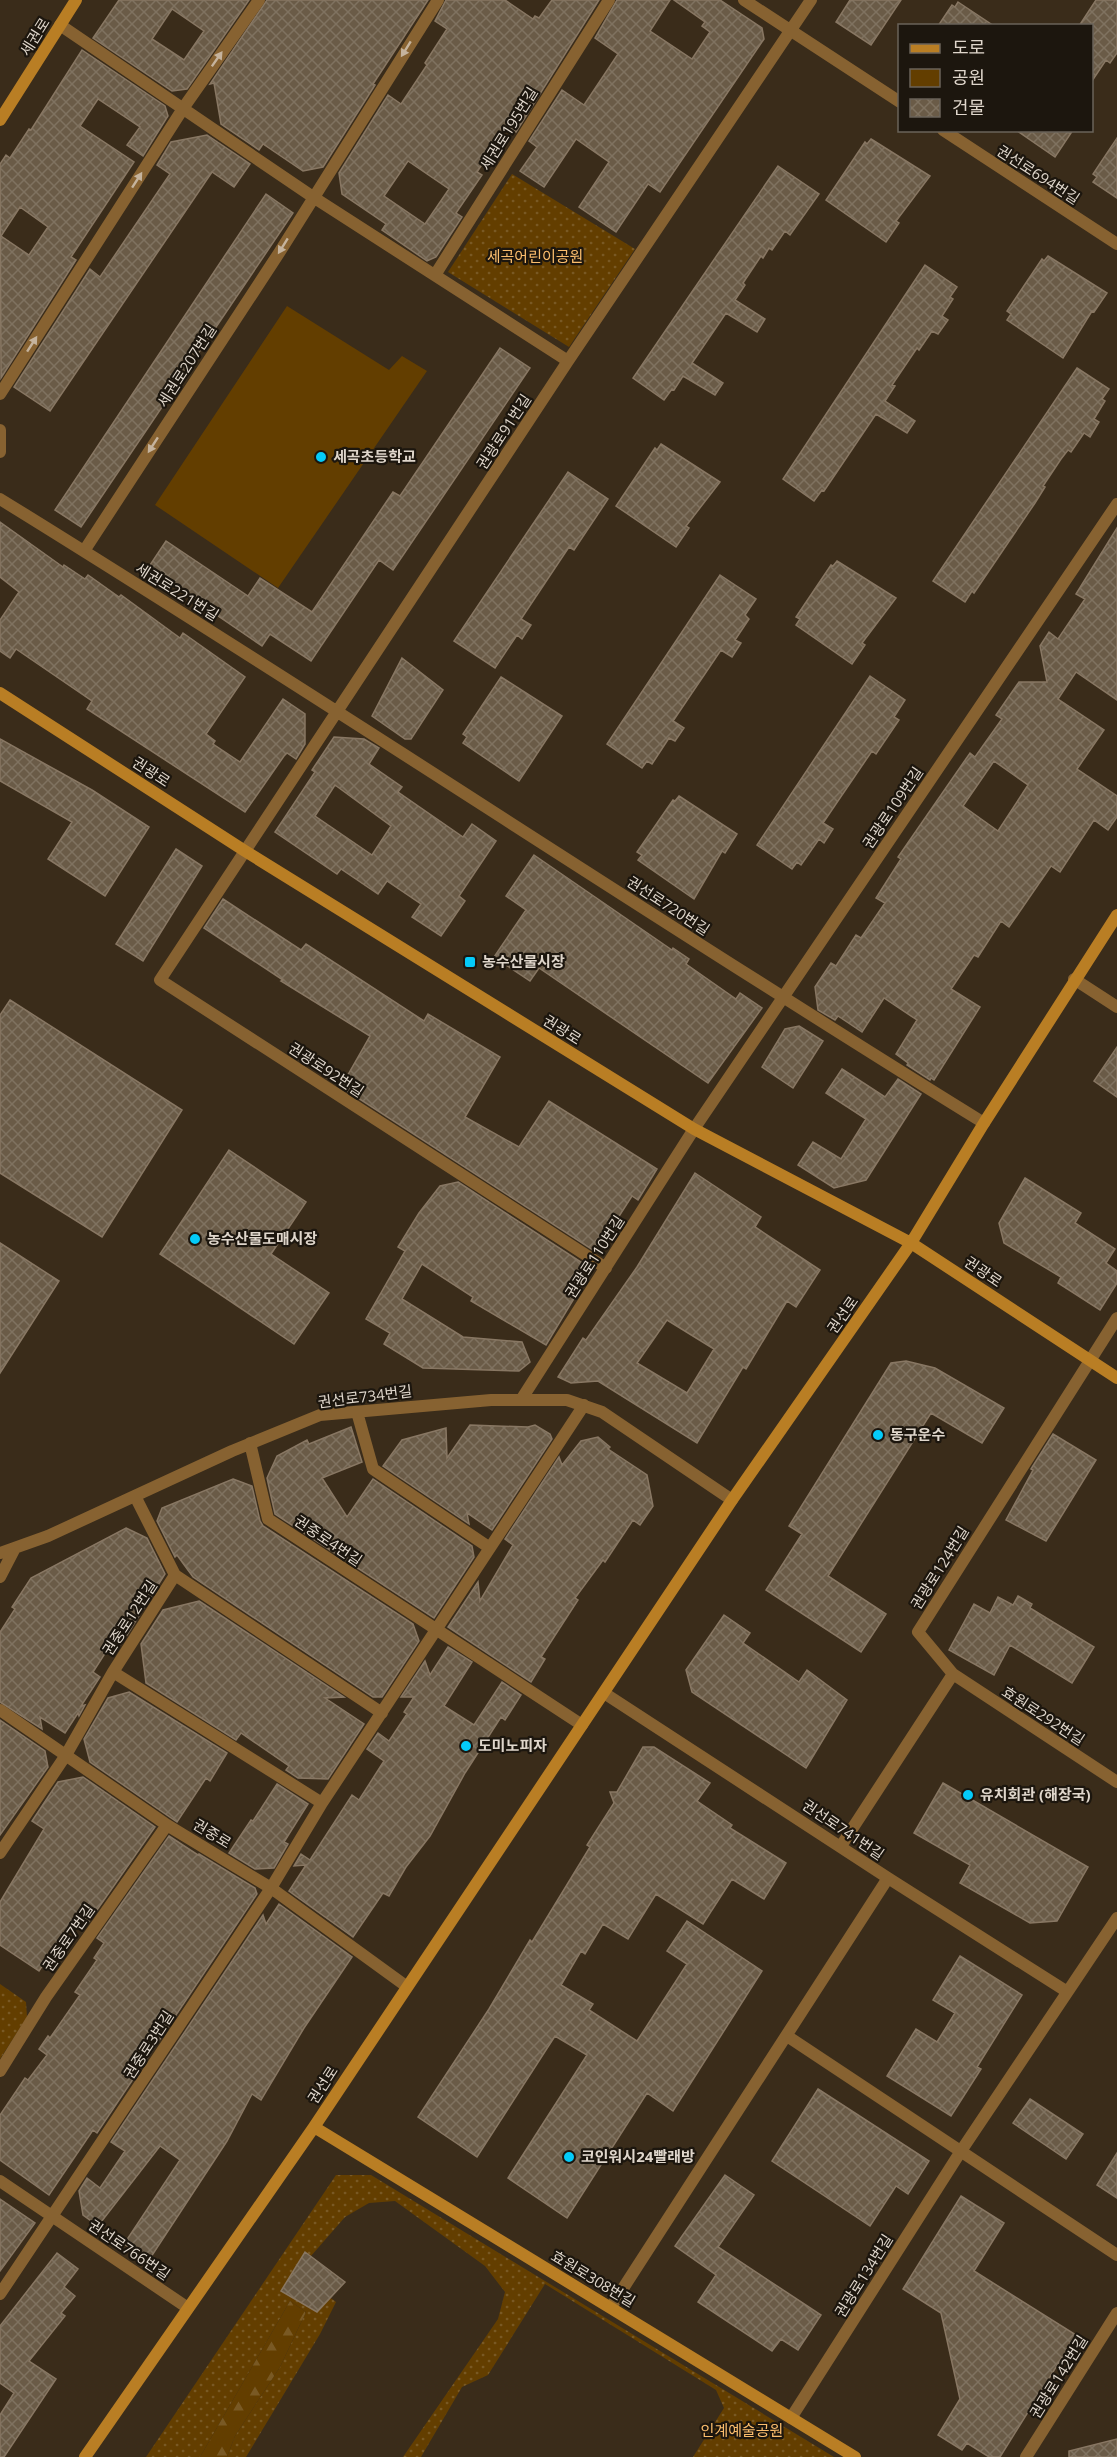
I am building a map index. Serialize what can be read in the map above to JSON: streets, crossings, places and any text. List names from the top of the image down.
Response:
{
  "streets": {
    "street": [
      "세권로",
      "세권로195번길",
      "권선로694번길",
      "세권로207번길",
      "권광로91번길",
      "세권로221번길",
      "권광로",
      "권광로109번길",
      "권선로720번길",
      "권광로92번길",
      "권광로110번길",
      "권선로",
      "권선로734번길",
      "권중로4번길",
      "권광로124번길",
      "권중로12번길",
      "효원로292번길",
      "권선로741번길",
      "권중로",
      "권중로7번길",
      "권중로3번길",
      "권선로766번길",
      "권광로134번길",
      "효원로308번길",
      "권광로142번길"
    ]
  },
  "crossings": [
    ["세권로207번길", "세권로221번길"],
    ["권광로91번길", "세권로221번길"],
    ["권광로91번길", "권광로"],
    ["권광로91번길", "권선로720번길"],
    ["권광로91번길", "권광로92번길"],
    ["세권로221번길", "권선로720번길"],
    ["권광로", "권광로109번길"],
    ["권광로", "권광로92번길"],
    ["권광로", "권광로110번길"],
    ["권광로", "권선로"],
    ["권광로", "권광로124번길"],
    ["권광로109번길", "권선로720번길"],
    ["권광로109번길", "권광로110번길"],
    ["권선로720번길", "권선로"],
    ["권광로92번길", "권광로110번길"],
    ["권광로110번길", "권선로734번길"],
    ["권선로", "권선로734번길"],
    ["권선로", "권선로741번길"],
    ["권선로", "권중로"],
    ["권선로", "권선로766번길"],
    ["권선로", "효원로308번길"],
    ["권선로734번길", "권중로4번길"],
    ["권선로734번길", "권중로12번길"],
    ["권광로124번길", "효원로292번길"],
    ["권중로12번길", "권중로"],
    ["권선로741번길", "권광로134번길"],
    ["권중로", "권중로7번길"],
    ["권중로", "권중로3번길"],
    ["권중로3번길", "권선로766번길"],
    ["권광로134번길", "효원로308번길"]
  ],
  "one_way": ["세권로207번길"],
  "parks": ["세곡어린이공원", "인계예술공원"],
  "places": {
    "other": [
      "세곡초등학교",
      "농수산물도매시장",
      "동구운수",
      "도미노피자",
      "유치회관 (해장국)",
      "코인워시24빨래방"
    ],
    "transit": ["농수산물시장"]
  },
  "legend": ["도로", "공원", "건물"]
}
